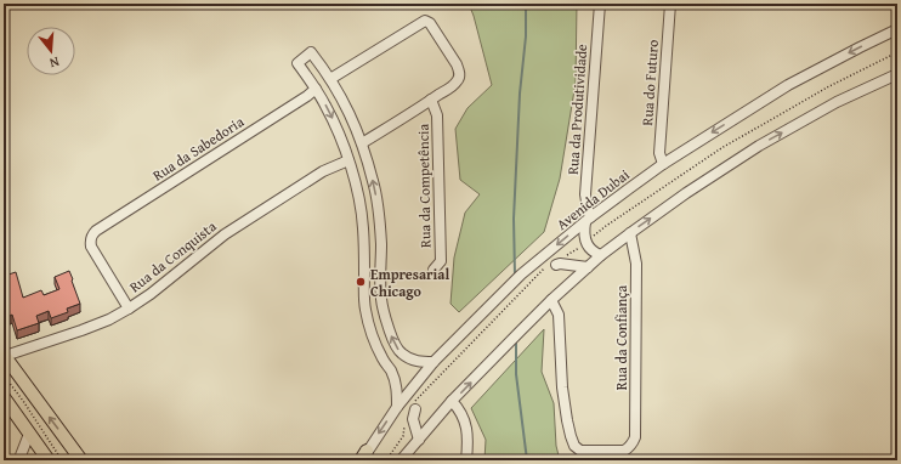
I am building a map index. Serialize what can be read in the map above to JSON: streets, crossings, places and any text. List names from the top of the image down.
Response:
{
  "streets": {
    "street": [
      "Rua do Futuro",
      "Rua da Produtividade",
      "Rua da Sabedoria",
      "Rua da Competência",
      "Avenida Dubai",
      "Rua da Conquista",
      "Rua da Confiança"
    ]
  },
  "crossings": [
    ["Rua do Futuro", "Avenida Dubai"],
    ["Rua da Produtividade", "Avenida Dubai"],
    ["Rua da Sabedoria", "Rua da Conquista"]
  ],
  "places": ["Empresarial Chicago"],
  "north": "bottom"
}
